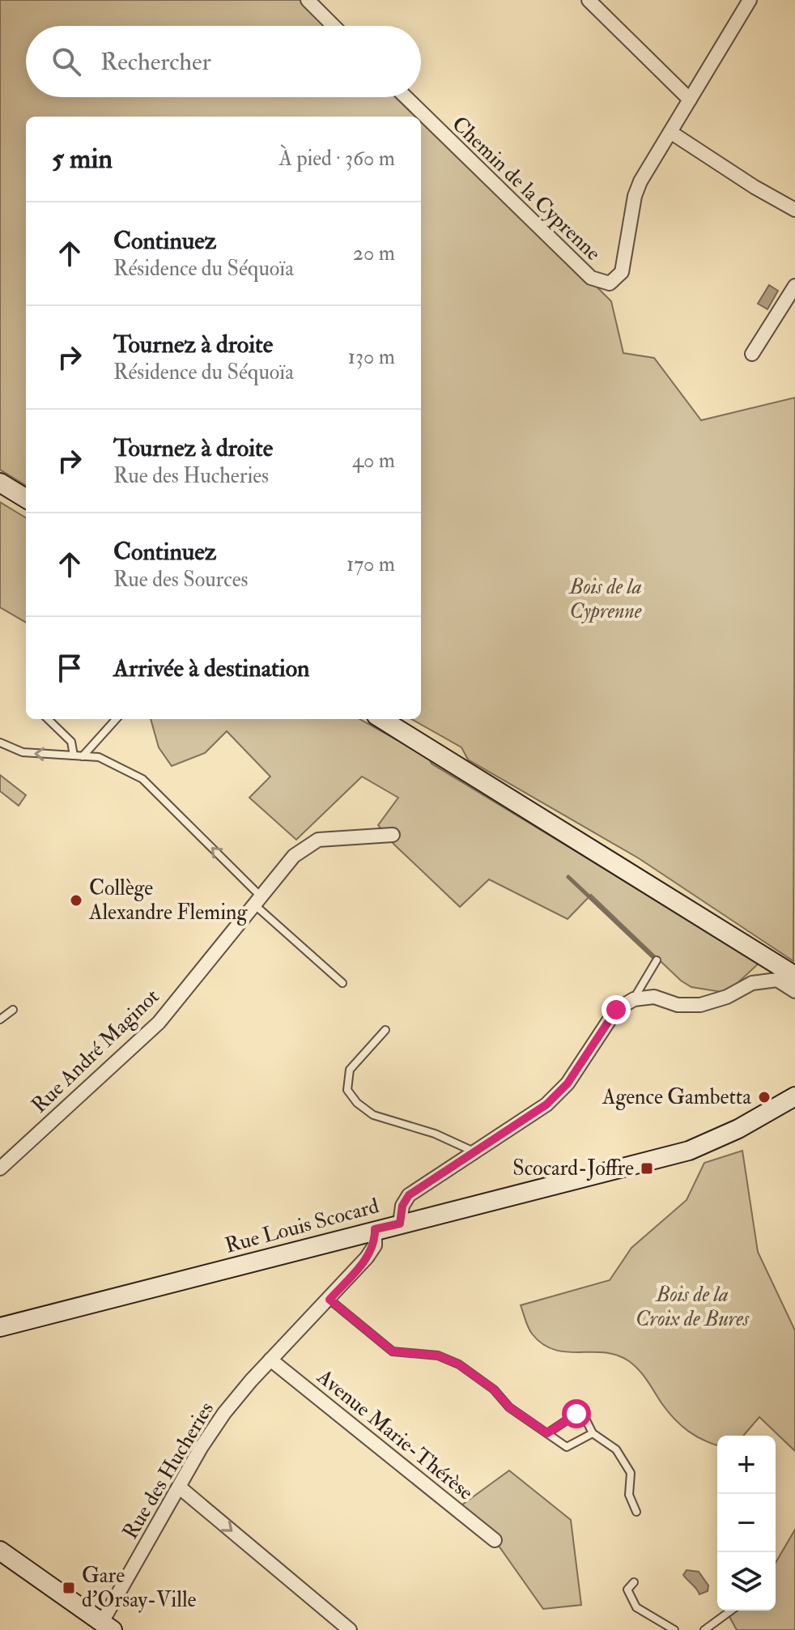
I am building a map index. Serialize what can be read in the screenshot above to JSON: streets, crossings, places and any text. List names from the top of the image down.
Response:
{
  "streets": {
    "main road": ["Rue Louis Scocard"],
    "street": [
      "Chemin de la Cyprenne",
      "Rue André Maginot",
      "Avenue Marie-Thérèse",
      "Rue des Hucheries"
    ]
  },
  "crossings": [
    ["Rue Louis Scocard", "Rue des Hucheries"],
    ["Avenue Marie-Thérèse", "Rue des Hucheries"]
  ],
  "parks": ["Bois de la Cyprenne", "Bois de la Croix de Bures"],
  "places": {
    "other": ["Collège Alexandre Fleming", "Agence Gambetta"],
    "transit": ["Scocard-Joffre", "Gare d'Orsay-Ville"]
  },
  "page": {
    "search": "Rechercher",
    "heading": ["5 min", "À pied · 360 m"],
    "list": [
      ["Continuez", "Résidence du Séquoïa", "20 m"],
      ["Tournez à droite", "Résidence du Séquoïa", "130 m"],
      ["Tournez à droite", "Rue des Hucheries", "40 m"],
      ["Continuez", "Rue des Sources", "170 m"],
      "Arrivée à destination"
    ],
    "map_buttons": ["+", "−"]
  }
}
